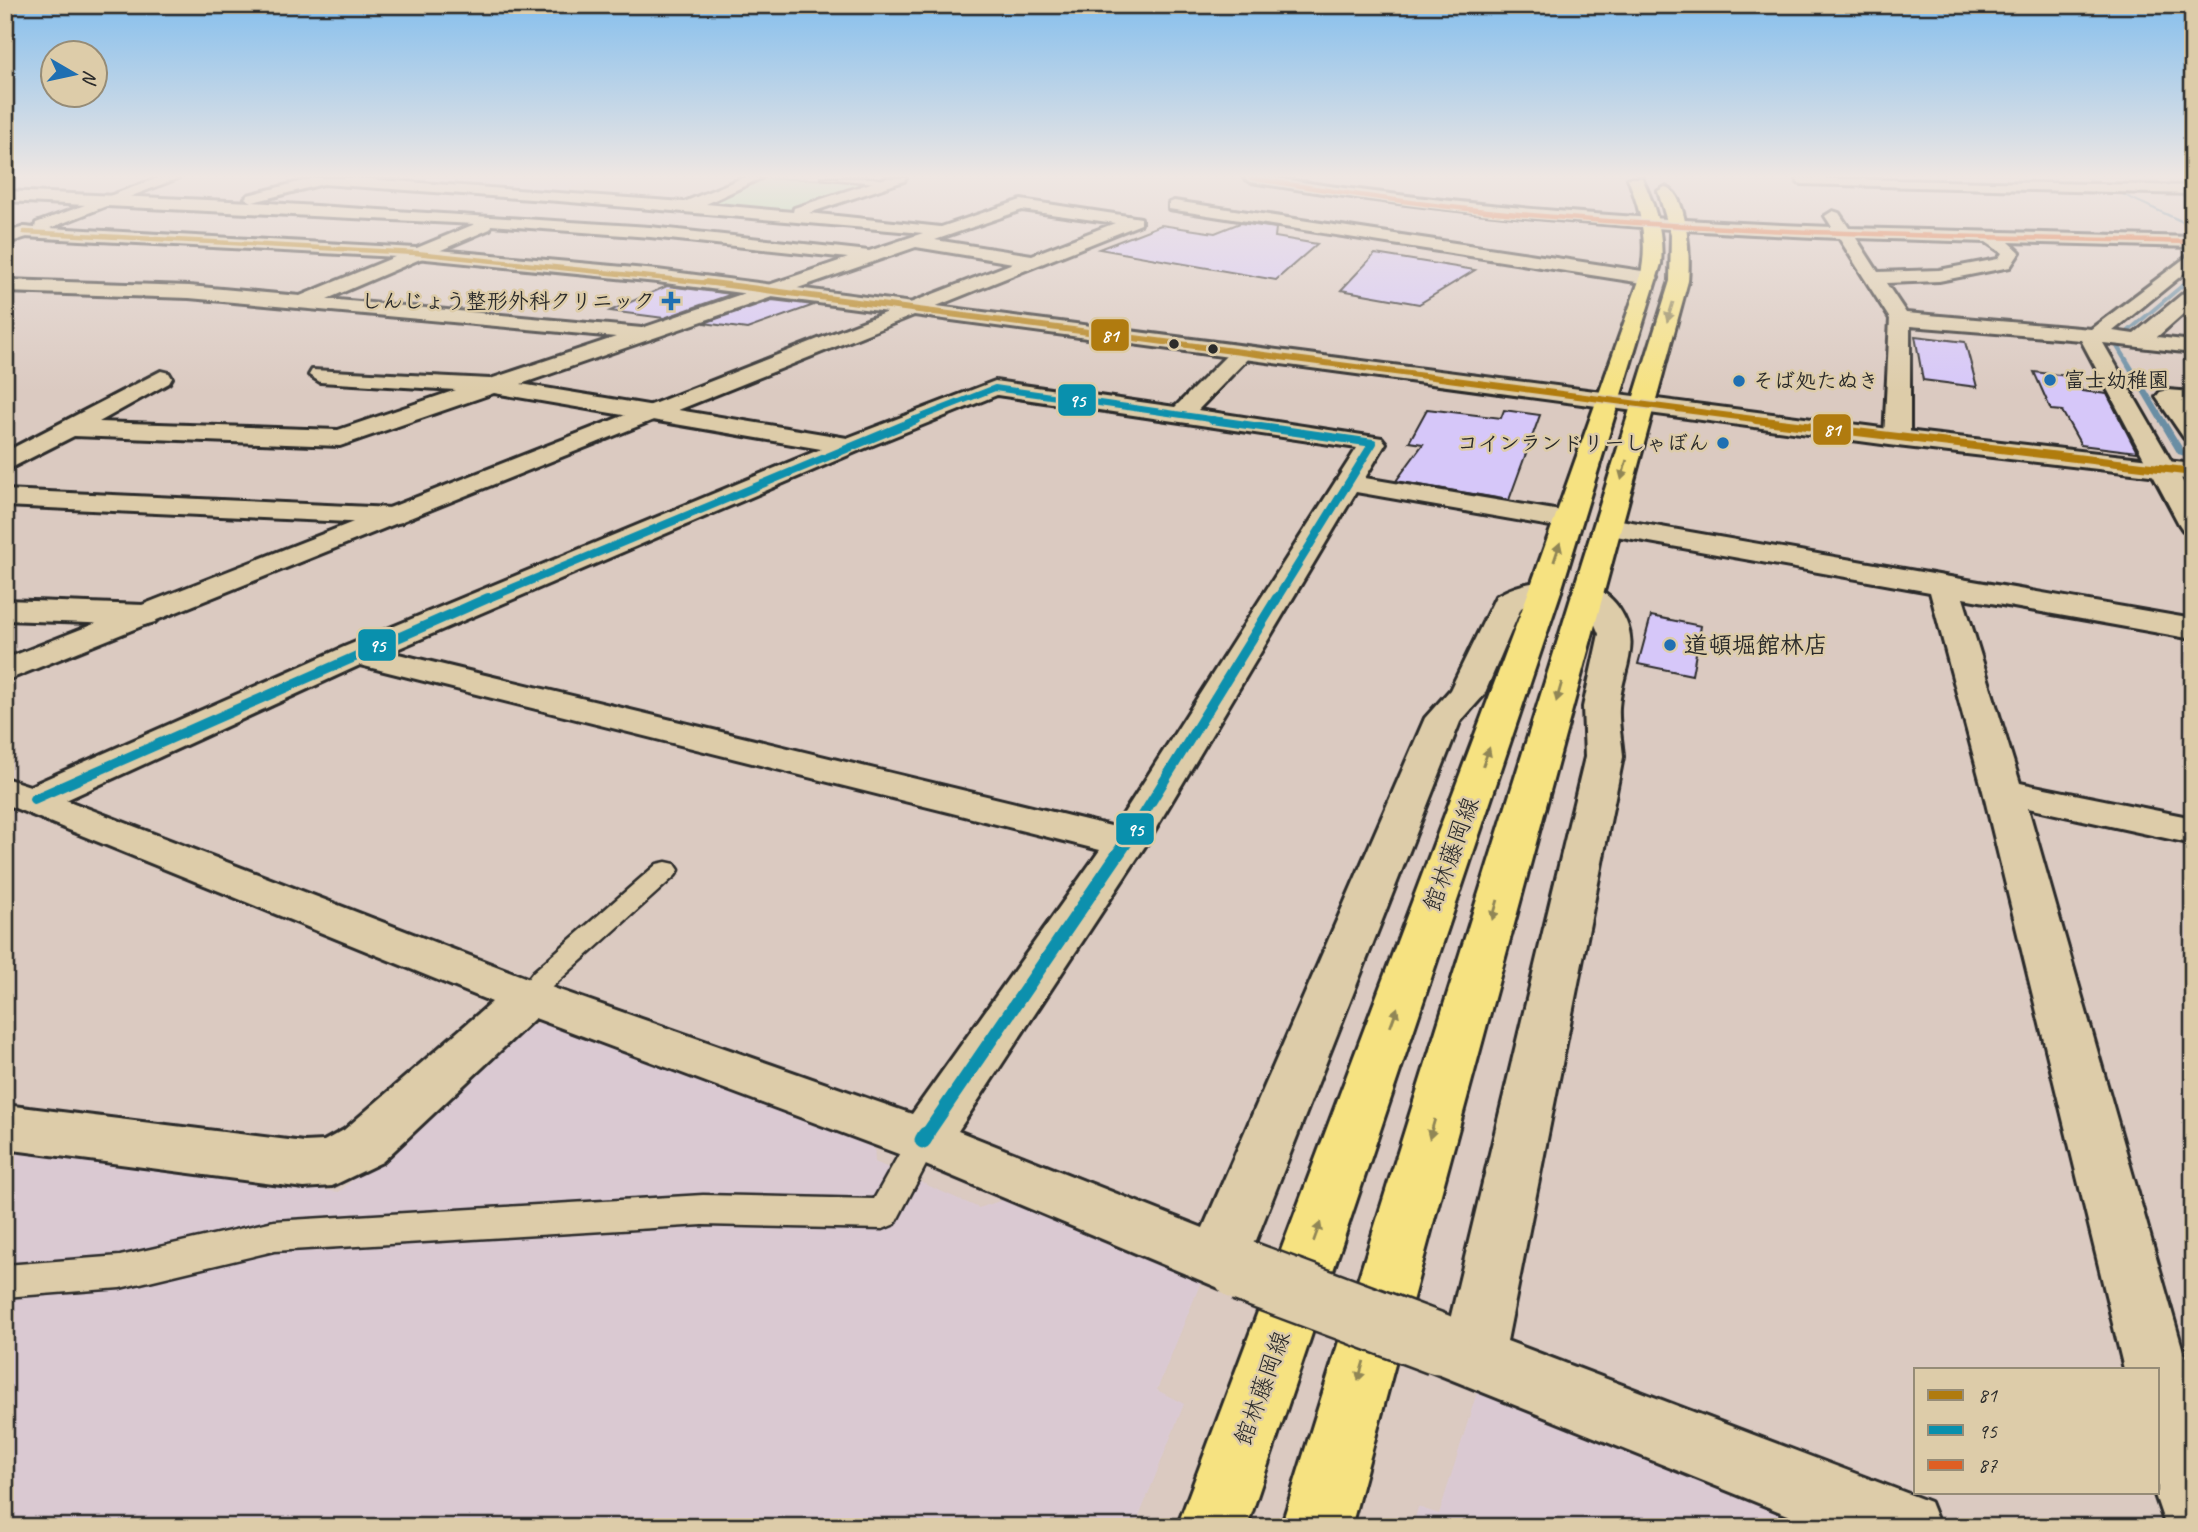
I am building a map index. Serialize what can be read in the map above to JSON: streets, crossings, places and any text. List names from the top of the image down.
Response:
{
  "streets": {
    "main road": ["館林藤岡線"]
  },
  "places": {
    "health": ["しんじょう整形外科クリニック"],
    "other": [
      "富士幼稚園",
      "そば処たぬき",
      "コインランドリーしゃぼん",
      "道頓堀館林店"
    ]
  },
  "lines": ["transit line 81", "transit line 95"],
  "legend": ["81", "95", "87"],
  "north": "right"
}
